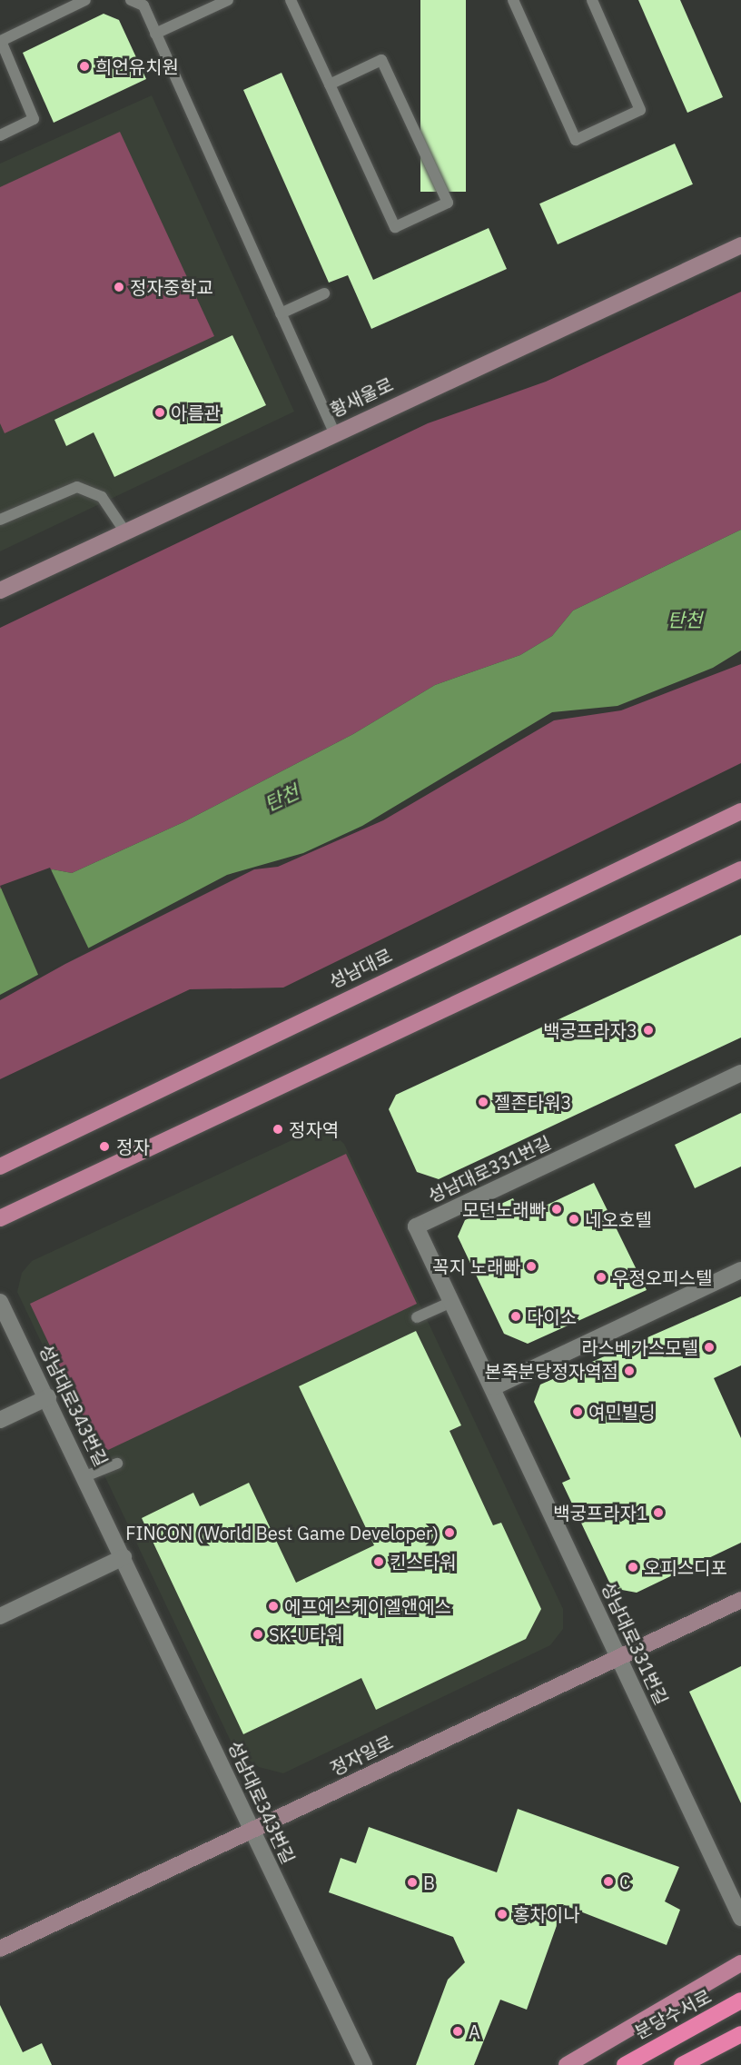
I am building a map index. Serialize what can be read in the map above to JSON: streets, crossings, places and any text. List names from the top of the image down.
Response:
{
  "streets": {
    "highway": ["분당수서로"],
    "main road": ["황새울로", "성남대로", "정자일로"],
    "street": ["성남대로331번길", "성남대로343번길"]
  },
  "crossings": [
    ["성남대로331번길", "정자일로"],
    ["성남대로343번길", "정자일로"]
  ],
  "water": ["탄천"],
  "places": [
    "희언유치원",
    "정자중학교",
    "아름관",
    "백궁프라자3",
    "젤존타워3",
    "정자역",
    "정자",
    "모던노래빠",
    "네오호텔",
    "꼭지 노래빠",
    "우정오피스텔",
    "다이소",
    "라스베가스모텔",
    "본죽분당정자역점",
    "여민빌딩",
    "백궁프라자1",
    "FINCON (World Best Game Developer)",
    "킨스타워",
    "오피스디포",
    "에프에스케이엘앤에스",
    "SK-U타워",
    "C",
    "B",
    "홍차이나",
    "A"
  ]
}
